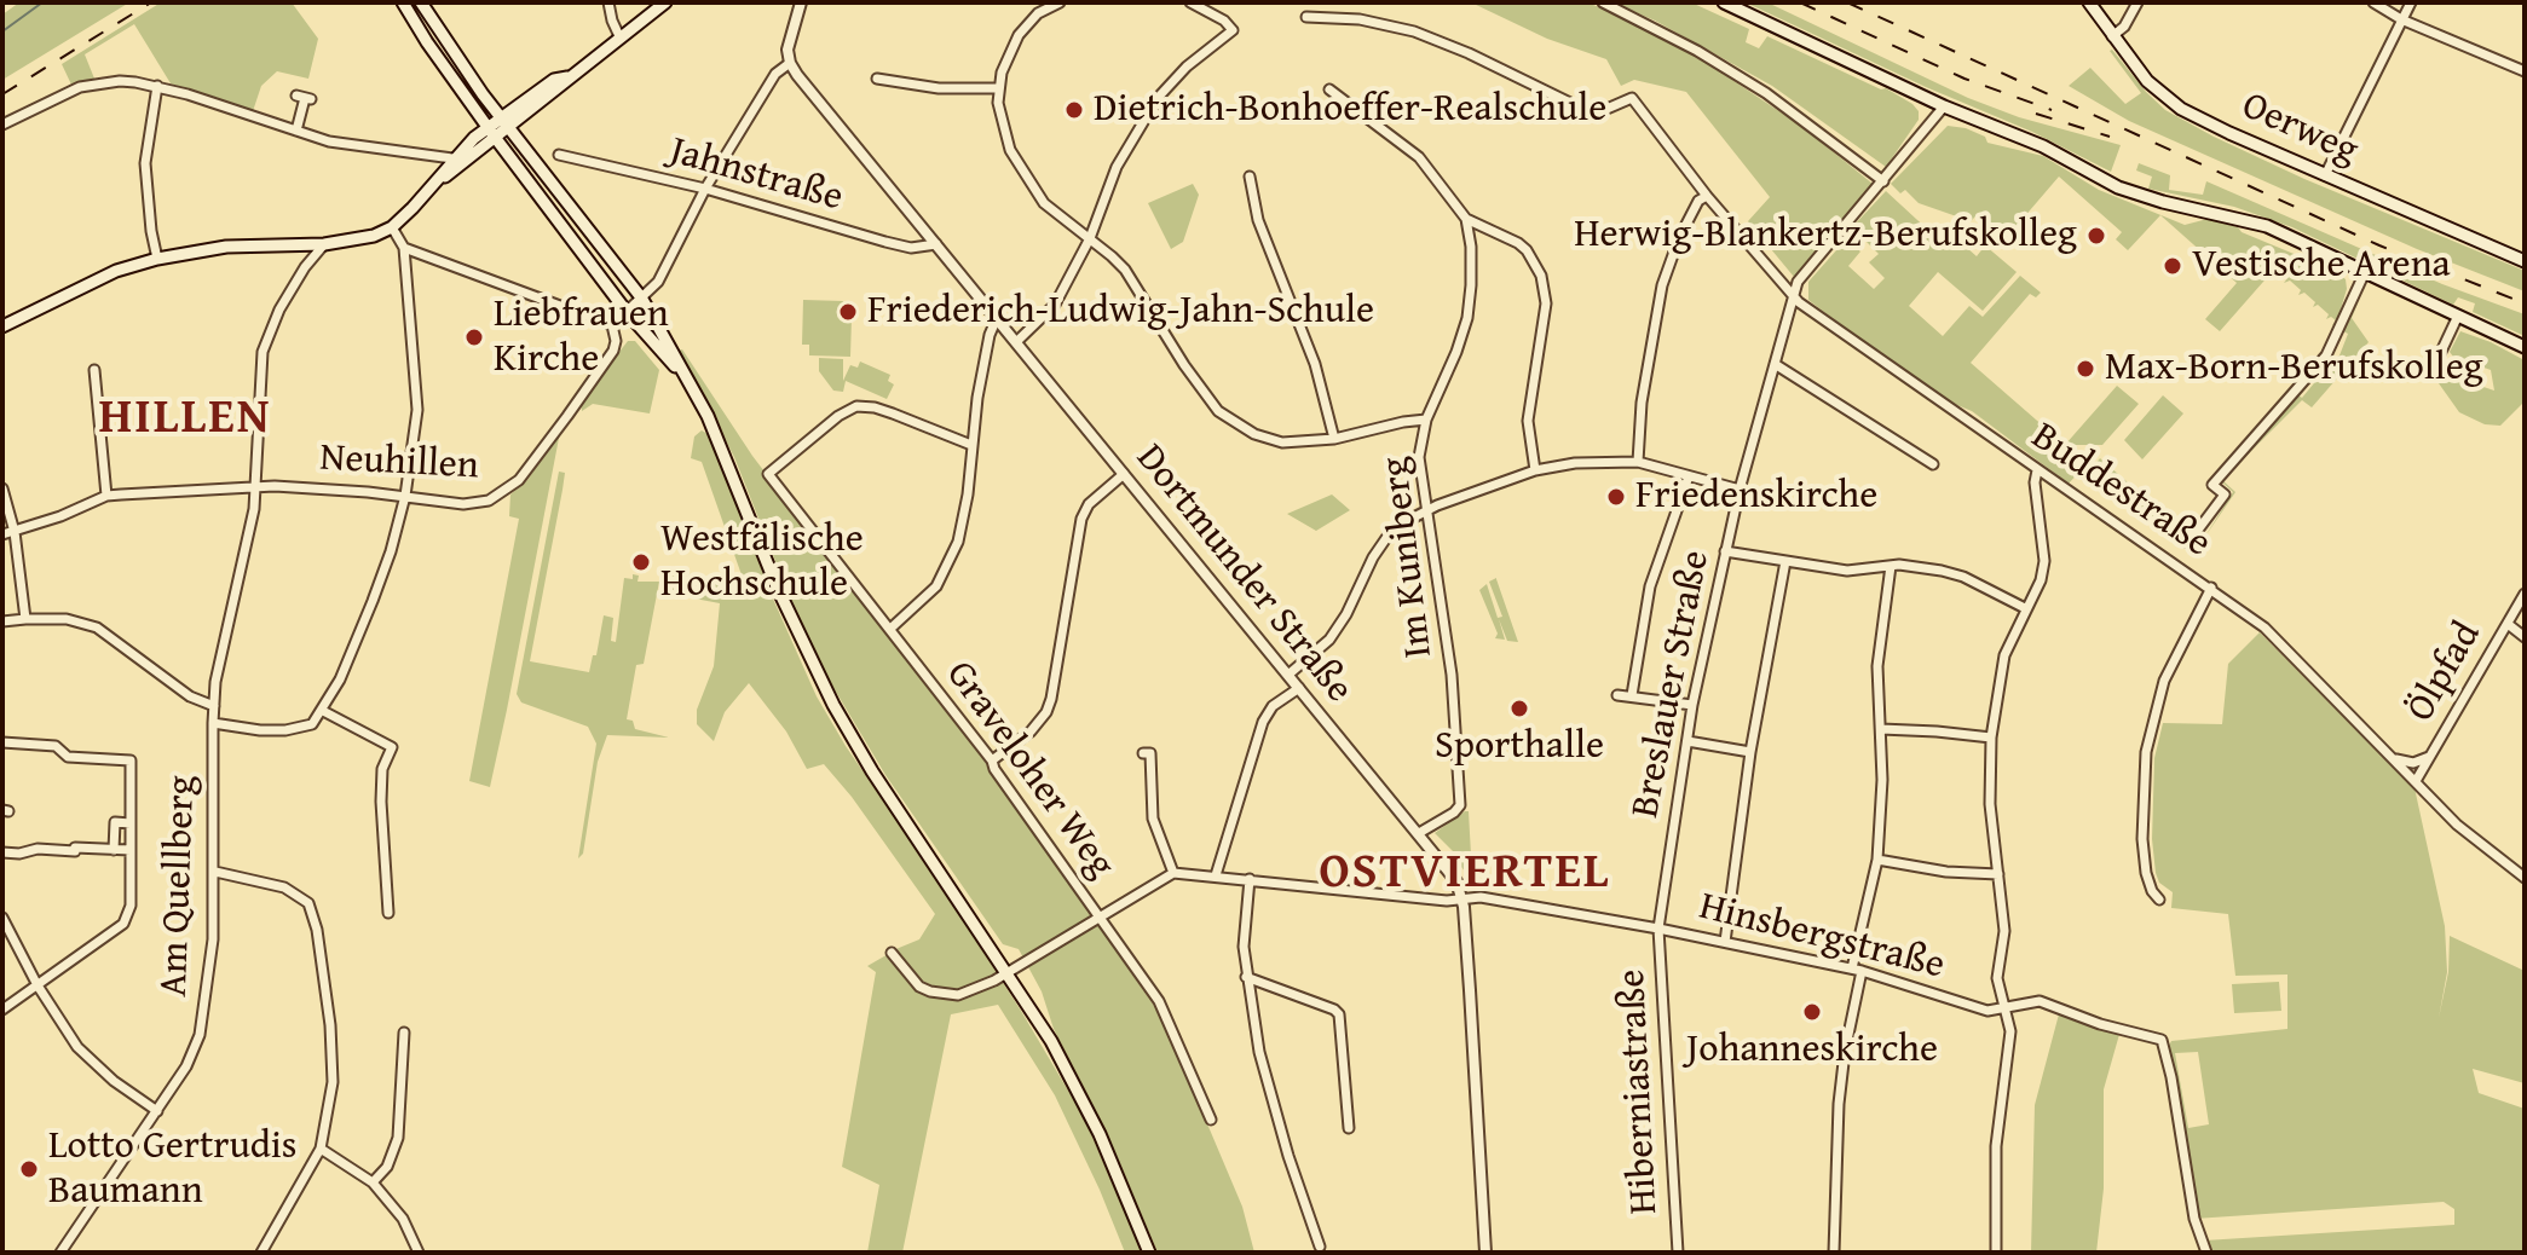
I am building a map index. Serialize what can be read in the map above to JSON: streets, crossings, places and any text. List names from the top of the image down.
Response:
{
  "streets": {
    "main road": ["Oerweg"],
    "street": [
      "Jahnstraße",
      "Neuhillen",
      "Buddestraße",
      "Im Kuniberg",
      "Dortmunder Straße",
      "Ölpfad",
      "Breslauer Straße",
      "Graveloher Weg",
      "Am Quellberg",
      "Hinsbergstraße",
      "Hiberniastraße"
    ]
  },
  "crossings": [
    ["Jahnstraße", "Dortmunder Straße"],
    ["Neuhillen", "Am Quellberg"],
    ["Buddestraße", "Ölpfad"],
    ["Buddestraße", "Breslauer Straße"],
    ["Im Kuniberg", "Dortmunder Straße"],
    ["Dortmunder Straße", "Hinsbergstraße"],
    ["Breslauer Straße", "Hinsbergstraße"],
    ["Breslauer Straße", "Hiberniastraße"],
    ["Hinsbergstraße", "Hiberniastraße"]
  ],
  "districts": ["HILLEN", "OSTVIERTEL"],
  "places": [
    "Dietrich-Bonhoeffer-Realschule",
    "Herwig-Blankertz-Berufskolleg",
    "Vestische Arena",
    "Friederich-Ludwig-Jahn-Schule",
    "Liebfrauen Kirche",
    "Max-Born-Berufskolleg",
    "Friedenskirche",
    "Westfälische Hochschule",
    "Sporthalle",
    "Johanneskirche",
    "Lotto Gertrudis Baumann"
  ]
}
